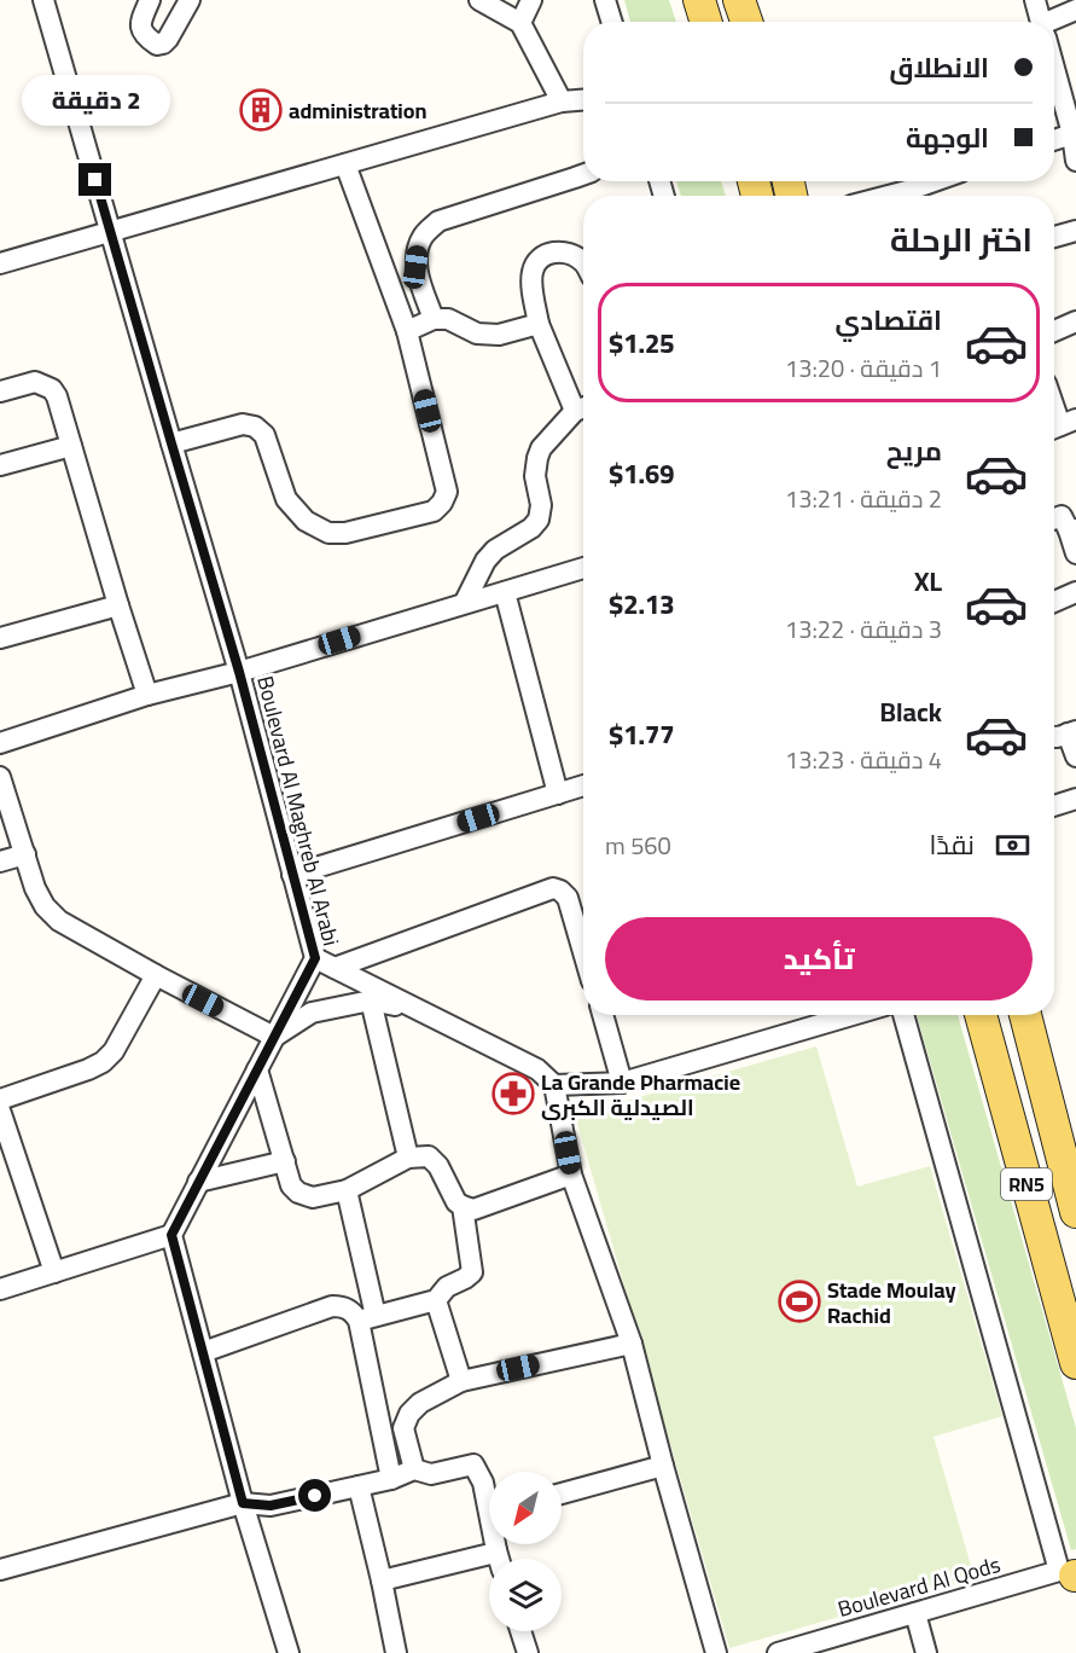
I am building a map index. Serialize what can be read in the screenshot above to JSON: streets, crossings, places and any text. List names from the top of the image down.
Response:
{
  "streets": {
    "main road": ["RN5"],
    "street": ["Boulevard Al Maghreb Al Arabi", "Boulevard Al Qods"]
  },
  "places": {
    "building": ["administration"],
    "pharmacy": ["La Grande Pharmacie الصيدلية الكبرى"],
    "sports": ["Stade Moulay Rachid"]
  },
  "north": "bottom left",
  "page": {
    "banner": ["الانطلاق", "الوجهة"],
    "bubble": "2 دقيقة",
    "heading": "اختر الرحلة",
    "list": [
      {
        "name": "اقتصادي",
        "note": "1 دقيقة · 13:20",
        "value": "$1.25"
      },
      {
        "name": "مريح",
        "note": "2 دقيقة · 13:21",
        "value": "$1.69"
      },
      {
        "name": "XL",
        "note": "3 دقيقة · 13:22",
        "value": "$2.13"
      },
      {
        "name": "Black",
        "note": "4 دقيقة · 13:23",
        "value": "$1.77"
      }
    ],
    "pay": ["نقدًا", "560 m"],
    "buttons": "تأكيد"
  }
}
